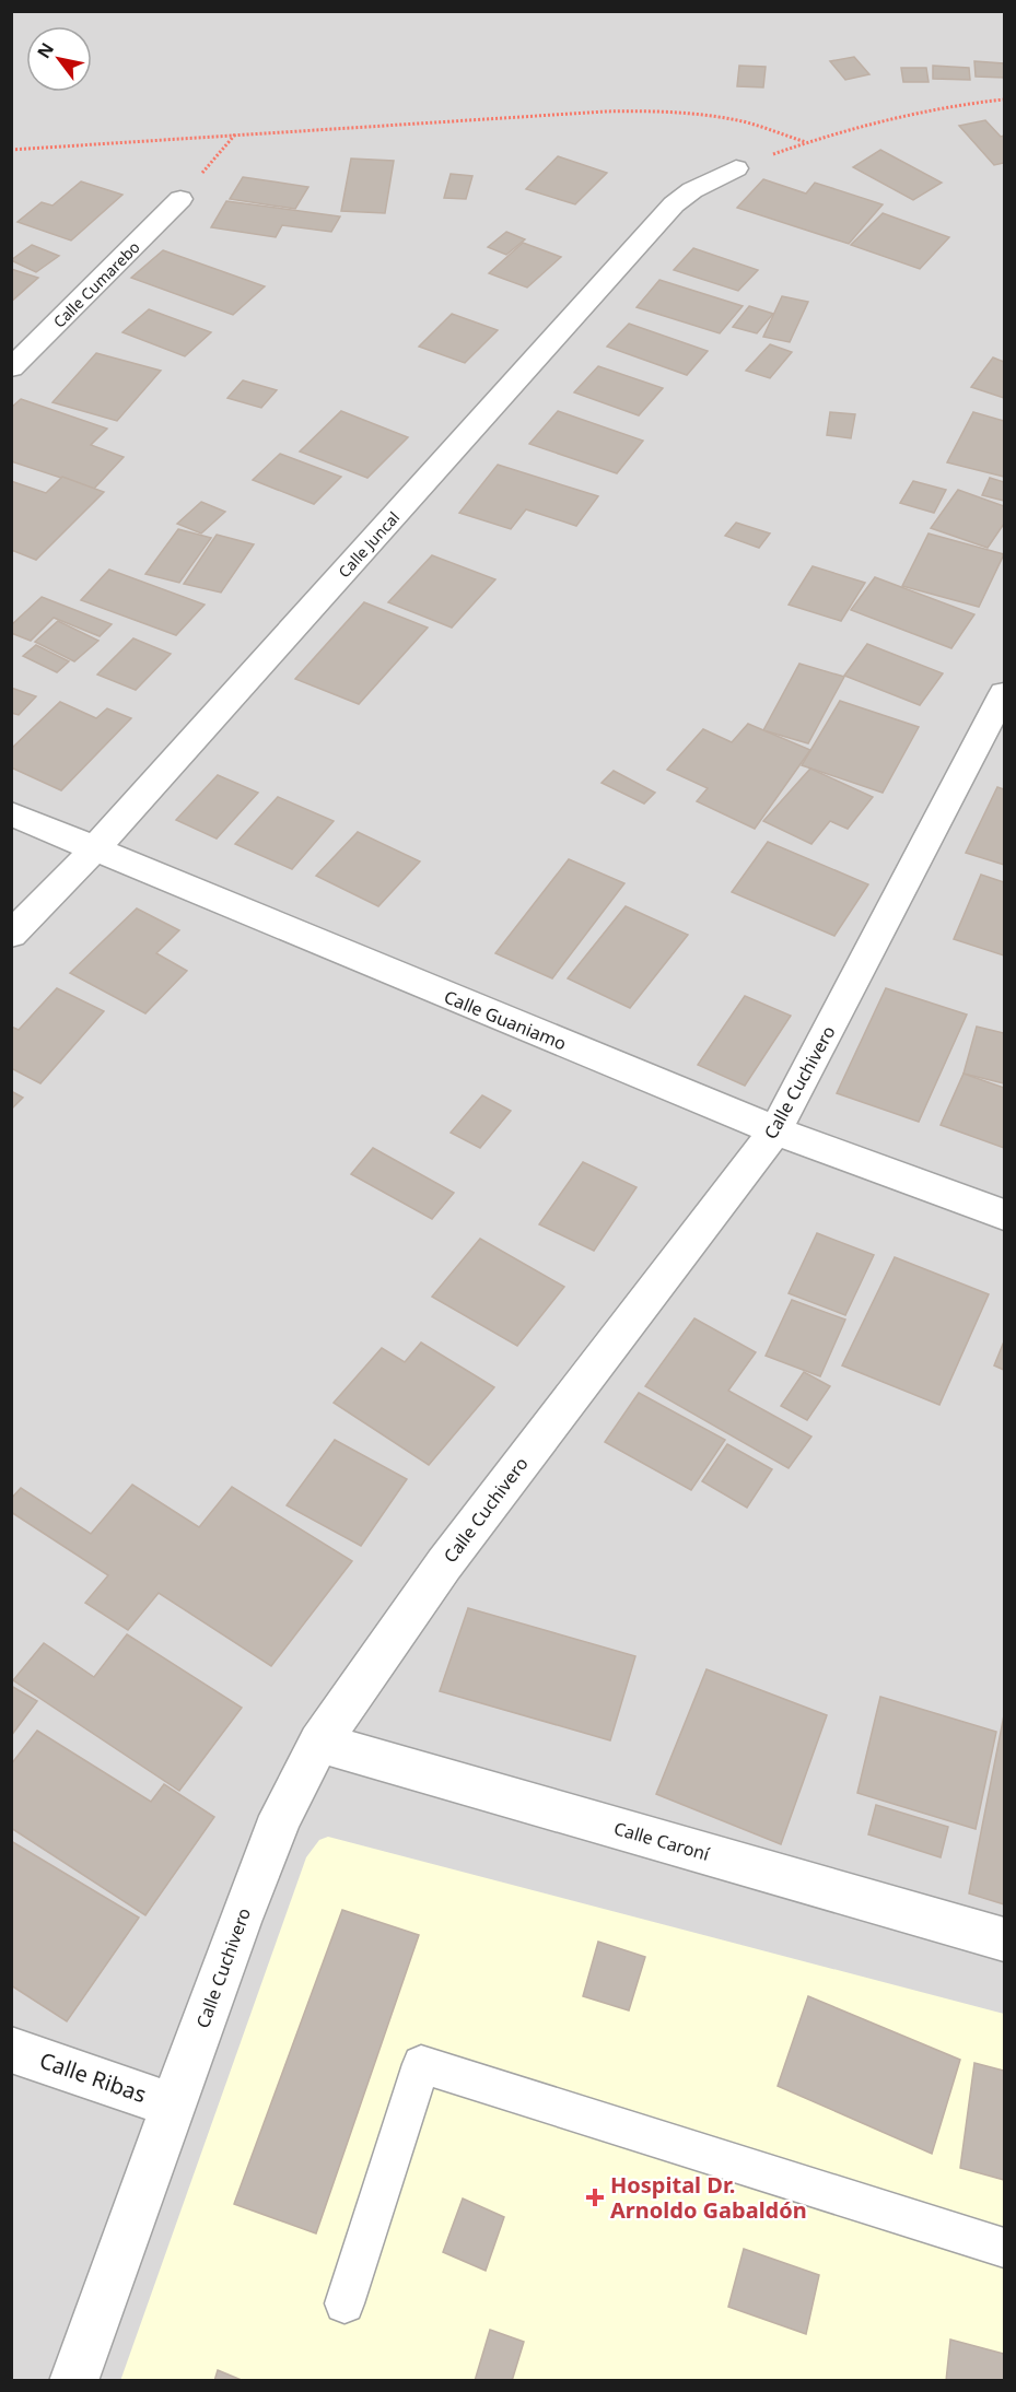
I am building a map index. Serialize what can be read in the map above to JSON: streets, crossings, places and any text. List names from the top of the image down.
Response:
{
  "streets": {
    "street": [
      "Calle Cumarebo",
      "Calle Juncal",
      "Calle Guaniamo",
      "Calle Cuchivero",
      "Calle Caroní",
      "Calle Ribas"
    ]
  },
  "crossings": [
    ["Calle Juncal", "Calle Guaniamo"],
    ["Calle Guaniamo", "Calle Cuchivero"],
    ["Calle Cuchivero", "Calle Caroní"],
    ["Calle Cuchivero", "Calle Ribas"]
  ],
  "places": {
    "health": ["Hospital Dr. Arnoldo Gabaldón"]
  },
  "north": "top left"
}
